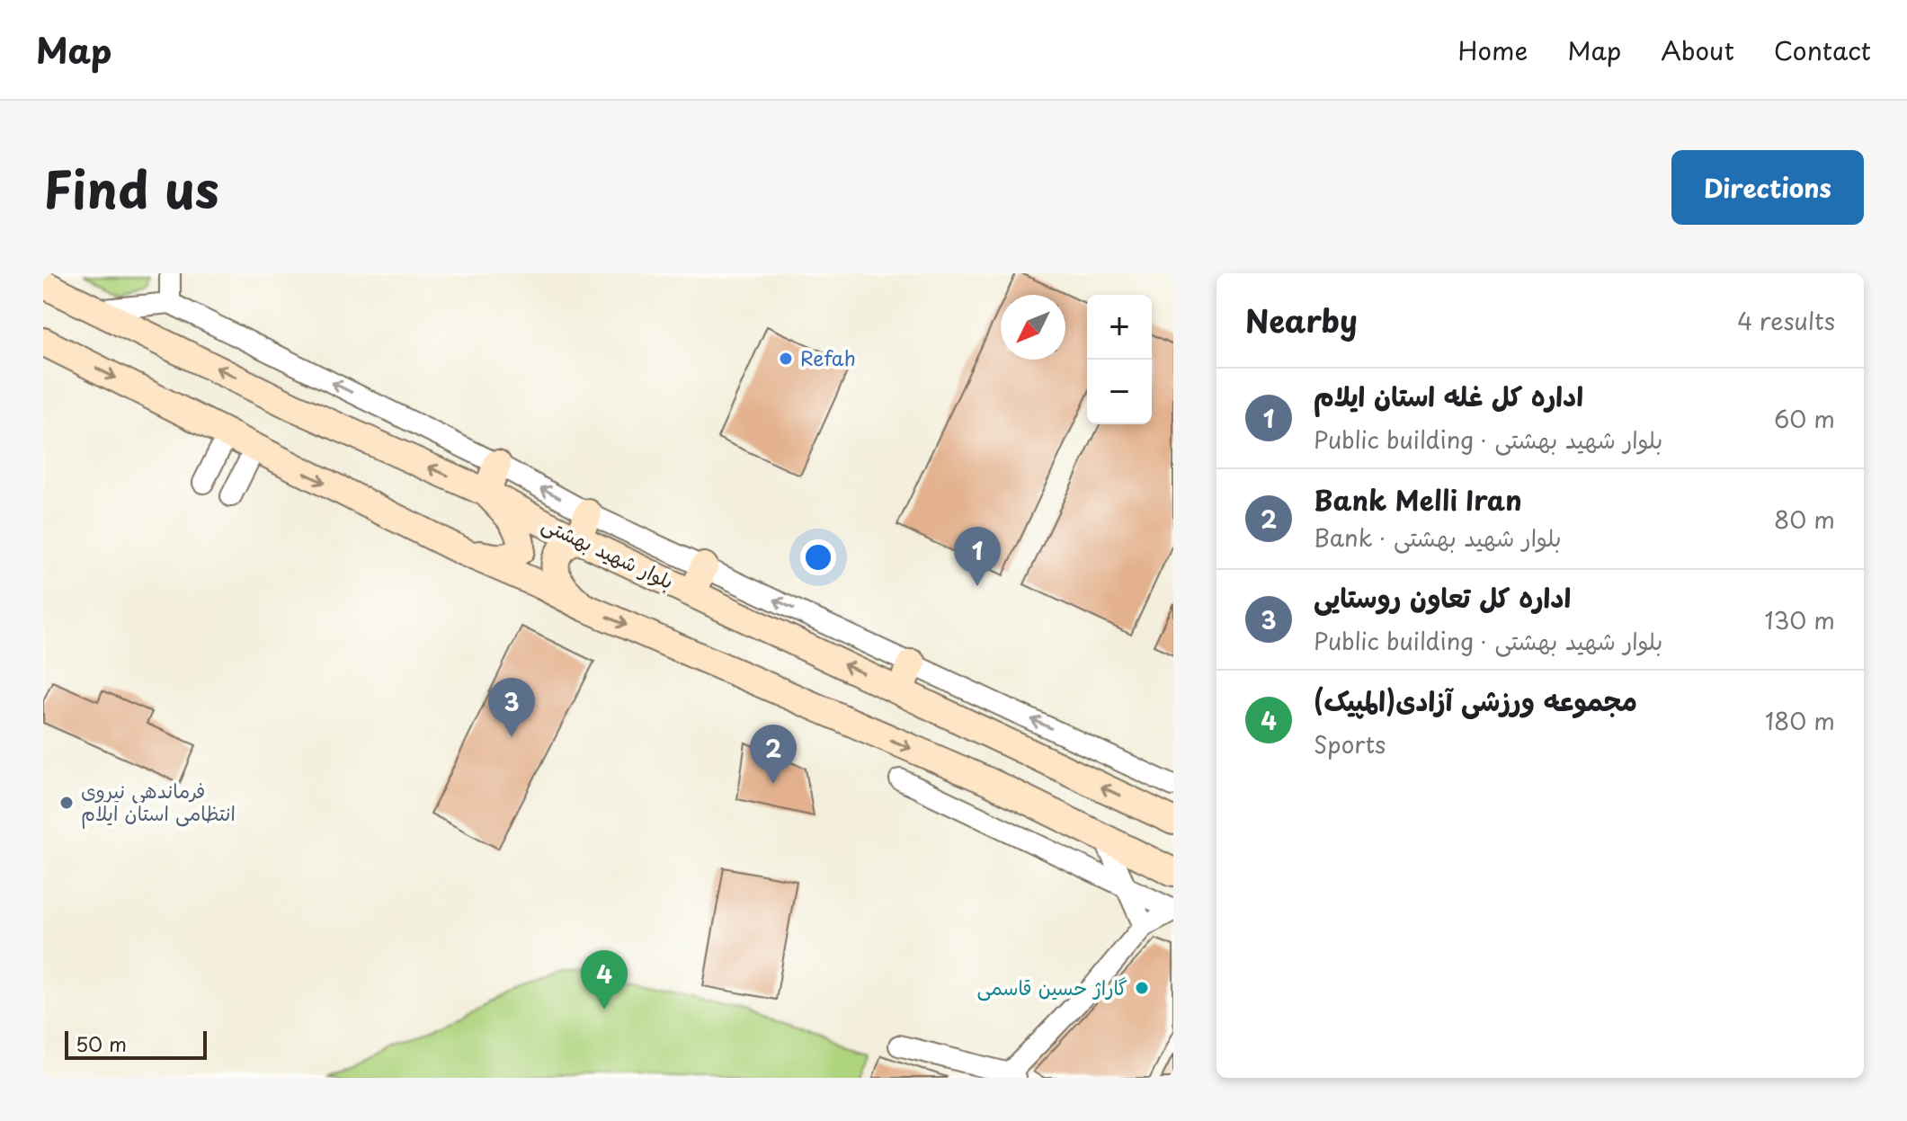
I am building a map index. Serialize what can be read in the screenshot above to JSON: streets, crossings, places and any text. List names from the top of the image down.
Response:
{
  "streets": {
    "main road": ["بلوار شهید بهشتی"]
  },
  "places": ["Refah", "فرماندهی نیروی انتظامی استان ایلام", "گاراژ حسین قاسمی"],
  "scale_bar": "50 m",
  "north": "bottom left",
  "page": {
    "header": "Map",
    "nav": [
      "Home",
      "Map",
      "About",
      "Contact"
    ],
    "title": "Find us",
    "buttons": "Directions",
    "heading": ["Nearby", "4 results"],
    "map_buttons": ["+", "−"],
    "list": [
      {
        "mark": "1",
        "name": "اداره کل غله استان ایلام",
        "note": "Public building · بلوار شهید بهشتی",
        "value": "60 m"
      },
      {
        "mark": "2",
        "name": "Bank Melli Iran",
        "note": "Bank · بلوار شهید بهشتی",
        "value": "80 m"
      },
      {
        "mark": "3",
        "name": "اداره کل تعاون روستایی",
        "note": "Public building · بلوار شهید بهشتی",
        "value": "130 m"
      },
      {
        "mark": "4",
        "name": "مجموعه ورزشی آزادی(المپیک)",
        "note": "Sports",
        "value": "180 m"
      }
    ],
    "pins": [
      "1",
      "3",
      "2",
      "4"
    ],
    "scale": "50 m"
  }
}
